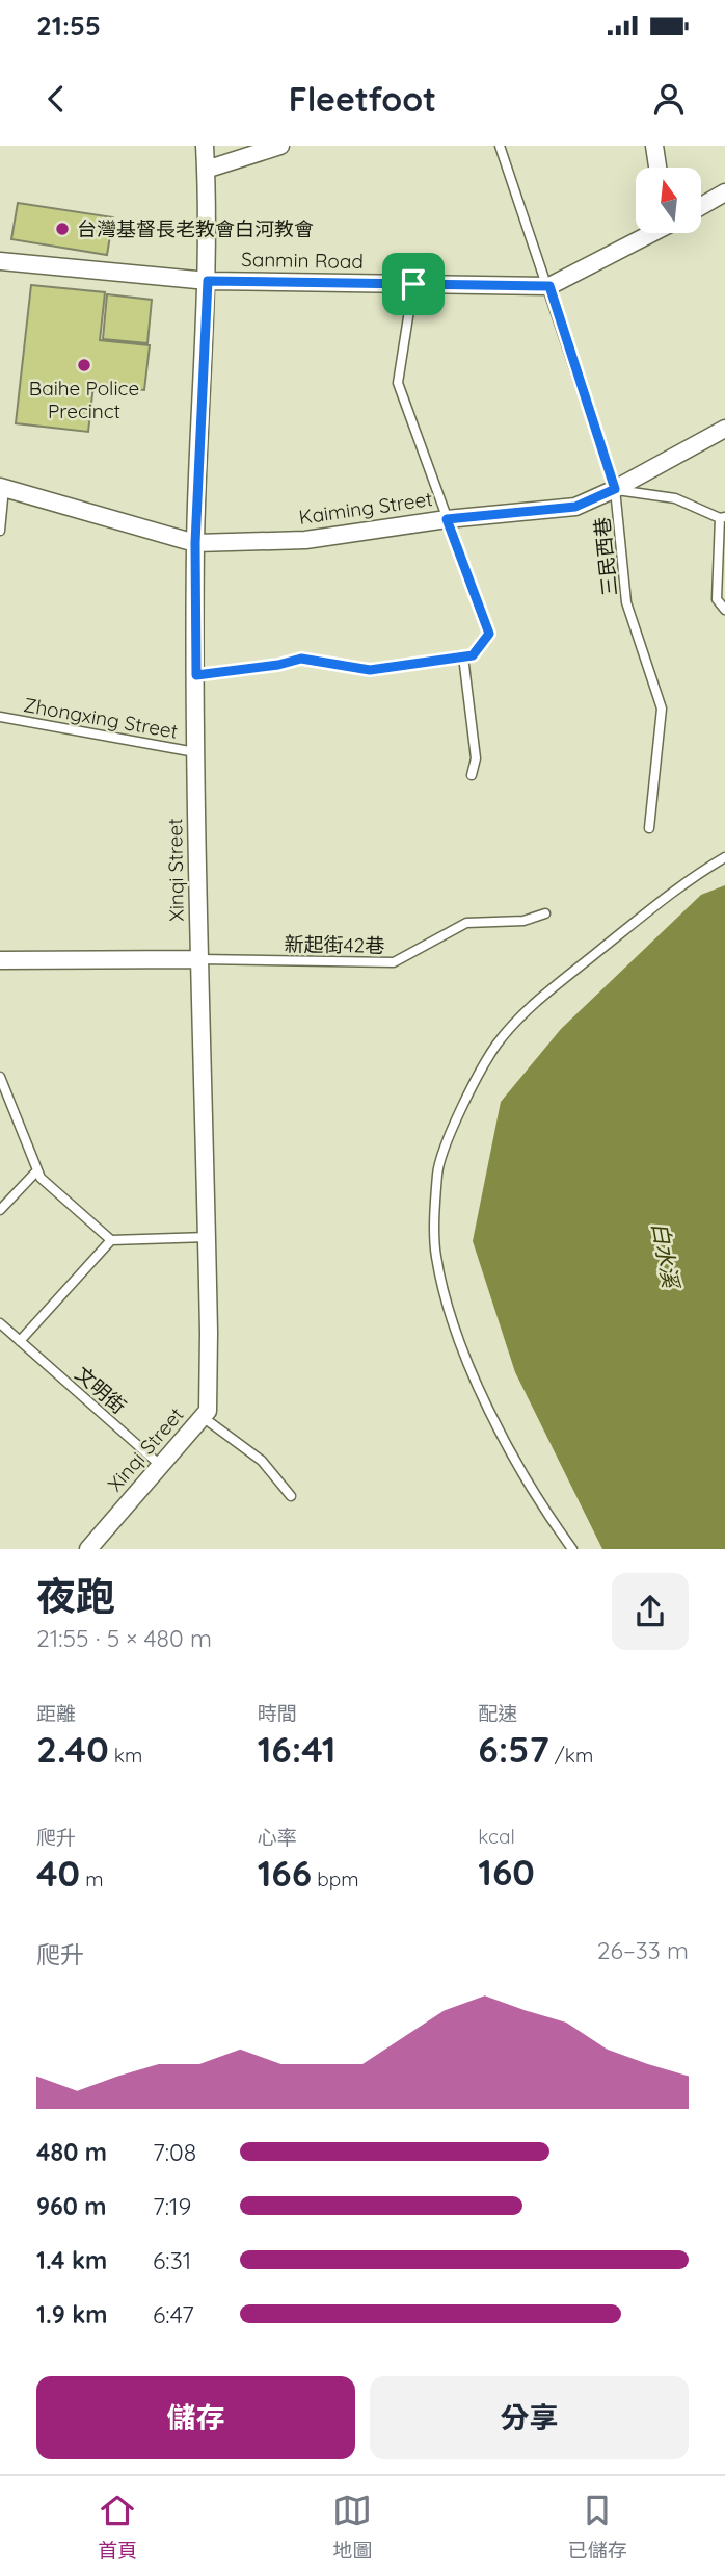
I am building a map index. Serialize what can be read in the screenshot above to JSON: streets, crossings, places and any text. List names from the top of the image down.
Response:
{
  "streets": {
    "street": ["Sanmin Road", "Kaiming Street", "Xinqi Street"],
    "lane": [
      "三民西巷",
      "Zhongxing Street",
      "新起街42巷",
      "文明街"
    ]
  },
  "crossings": [
    ["Sanmin Road", "三民西巷"],
    ["Sanmin Road", "Xinqi Street"],
    ["Kaiming Street", "三民西巷"],
    ["Kaiming Street", "Xinqi Street"],
    ["Zhongxing Street", "Xinqi Street"],
    ["Xinqi Street", "新起街42巷"],
    ["Xinqi Street", "文明街"]
  ],
  "water": ["白水溪"],
  "places": ["台灣基督長老教會白河教會", "Baihe Police Precinct"],
  "north": "top",
  "page": {
    "status": "21:55",
    "header": "Fleetfoot",
    "heading": ["夜跑", "21:55 · 5 × 480 m"],
    "stats": [
      ["距離", "2.40 km"],
      ["時間", "16:41"],
      ["配速", "6:57 /km"],
      ["爬升", "40 m"],
      ["心率", "166 bpm"],
      ["kcal", "160"]
    ],
    "chart": ["爬升", "26–33 m"],
    "list": [
      {
        "name": "480 m",
        "note": "7:08"
      },
      {
        "name": "960 m",
        "note": "7:19"
      },
      {
        "name": "1.4 km",
        "note": "6:31"
      },
      {
        "name": "1.9 km",
        "note": "6:47"
      }
    ],
    "buttons": ["儲存", "分享"],
    "tabs": ["首頁", "地圖", "已儲存"]
  }
}
